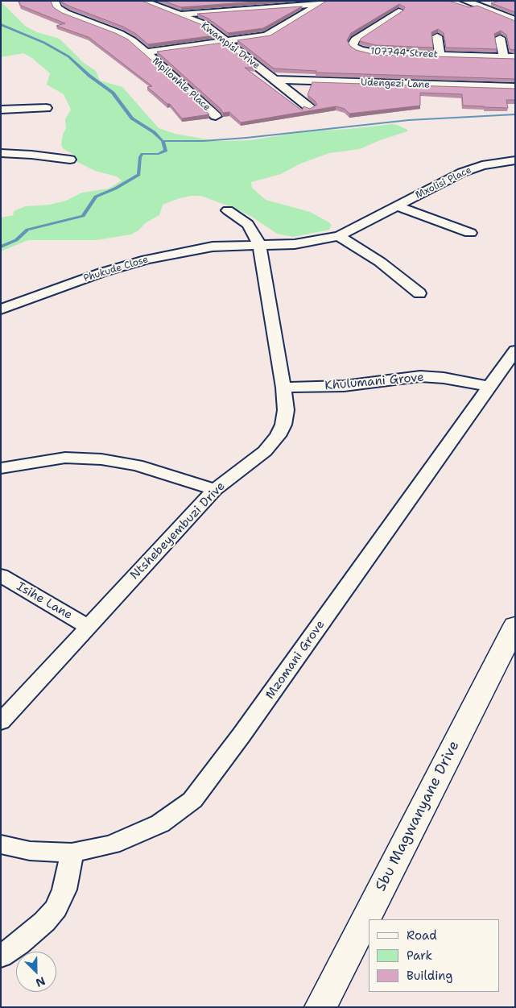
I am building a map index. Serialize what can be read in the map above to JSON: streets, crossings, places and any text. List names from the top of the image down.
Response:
{
  "streets": {
    "main road": ["Sbu Magwanyane Drive"],
    "street": [
      "Kwampisi Drive",
      "107744 Street",
      "Udengezi Lane",
      "Mpilonhle Place",
      "Mxolisi Place",
      "Phukude Close",
      "Khulumani Grove",
      "Ntshebeyembuzi Drive",
      "Isihe Lane",
      "Mzomani Grove"
    ]
  },
  "crossings": [
    ["Kwampisi Drive", "Udengezi Lane"],
    ["Kwampisi Drive", "Mpilonhle Place"],
    ["Mxolisi Place", "Phukude Close"],
    ["Mxolisi Place", "Ntshebeyembuzi Drive"],
    ["Phukude Close", "Ntshebeyembuzi Drive"],
    ["Khulumani Grove", "Ntshebeyembuzi Drive"],
    ["Khulumani Grove", "Mzomani Grove"],
    ["Ntshebeyembuzi Drive", "Isihe Lane"]
  ],
  "legend": ["Road", "Park", "Building"],
  "north": "bottom right"
}
